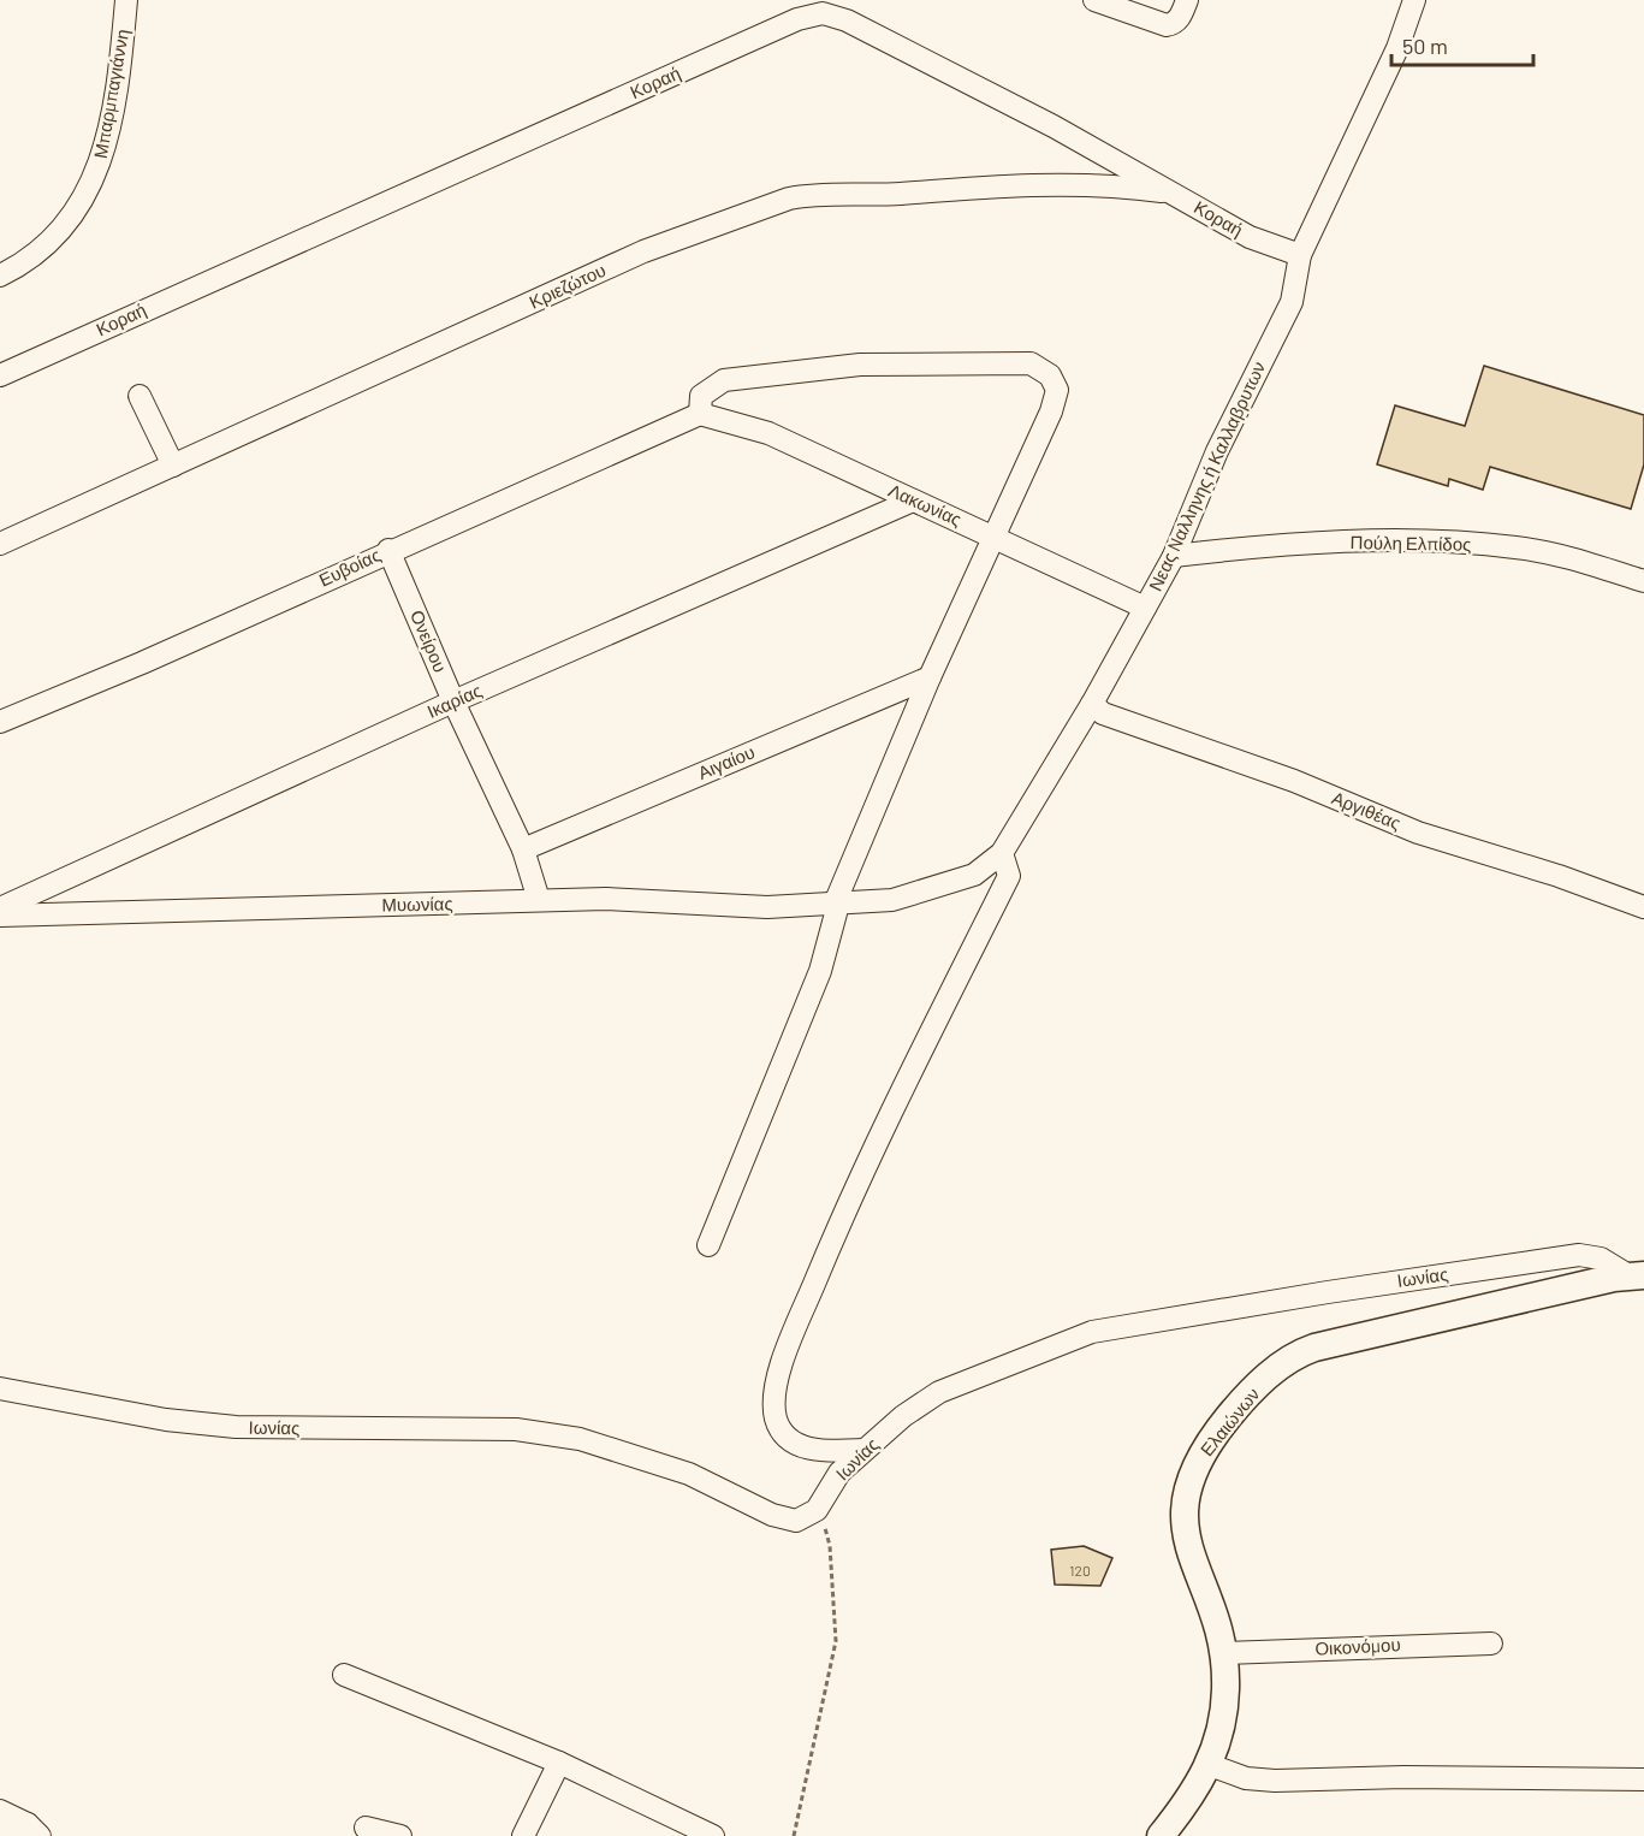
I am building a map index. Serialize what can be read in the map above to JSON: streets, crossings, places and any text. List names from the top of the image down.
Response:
{
  "streets": {
    "main road": ["Ελαιώνων"],
    "street": [
      "Κοραή",
      "Μπαρμπαγιάννη",
      "Κριεζώτου",
      "Νεας Nαλληνης ή Καλλαβρυτων",
      "Λακωνίας",
      "Πούλη Ελπίδος",
      "Ευβοίας",
      "Ονείρου",
      "Ικαρίας",
      "Αιγαίου",
      "Αργιθέας",
      "Μυωνίας",
      "Ιωνίας",
      "Οικονόμου"
    ]
  },
  "crossings": [
    ["Κοραή", "Κριεζώτου"],
    ["Κοραή", "Νεας Nαλληνης ή Καλλαβρυτων"],
    ["Νεας Nαλληνης ή Καλλαβρυτων", "Λακωνίας"],
    ["Νεας Nαλληνης ή Καλλαβρυτων", "Πούλη Ελπίδος"],
    ["Νεας Nαλληνης ή Καλλαβρυτων", "Αργιθέας"],
    ["Νεας Nαλληνης ή Καλλαβρυτων", "Μυωνίας"],
    ["Λακωνίας", "Ευβοίας"],
    ["Λακωνίας", "Ικαρίας"],
    ["Ευβοίας", "Ονείρου"],
    ["Ονείρου", "Ικαρίας"],
    ["Ονείρου", "Αιγαίου"],
    ["Ονείρου", "Μυωνίας"],
    ["Ιωνίας", "Ελαιώνων"],
    ["Ελαιώνων", "Οικονόμου"]
  ],
  "house_numbers": ["120"],
  "scale_bar": "50 m"
}
